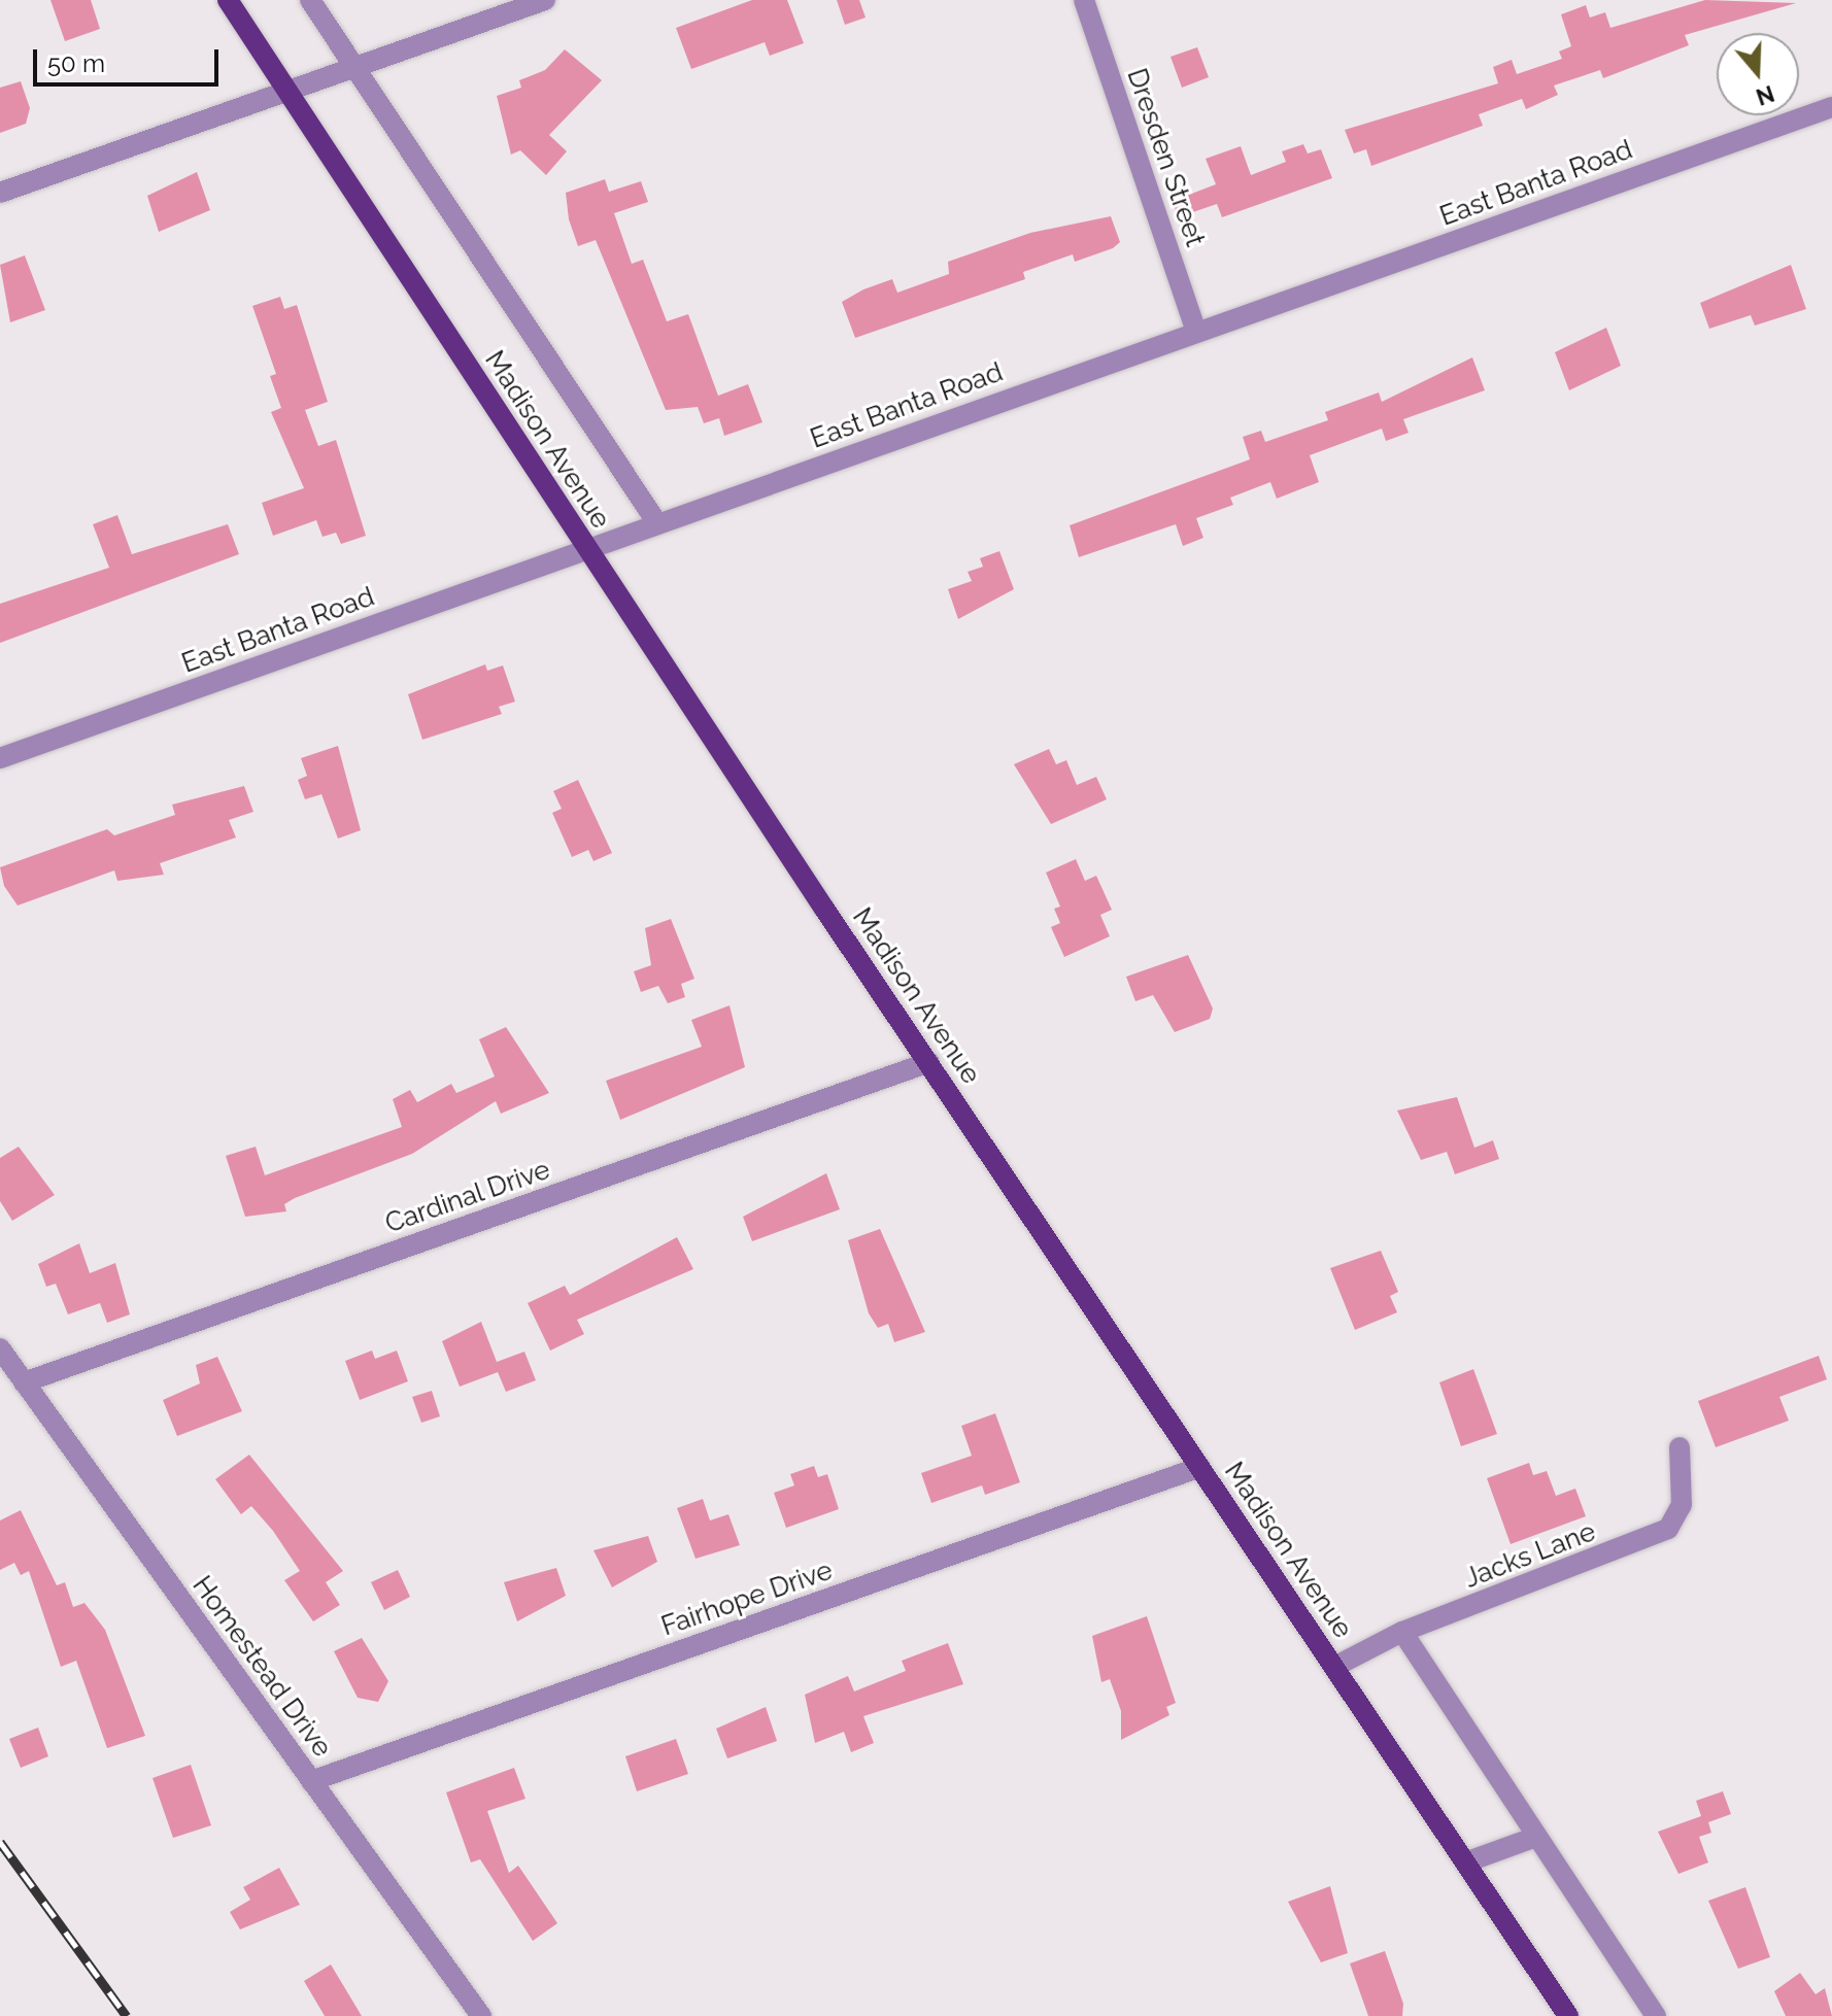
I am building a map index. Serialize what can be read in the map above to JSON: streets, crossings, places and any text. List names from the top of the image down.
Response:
{
  "streets": {
    "main road": ["Madison Avenue"],
    "street": [
      "Dresden Street",
      "East Banta Road",
      "Cardinal Drive",
      "Jacks Lane",
      "Fairhope Drive",
      "Homestead Drive"
    ]
  },
  "crossings": [
    ["Dresden Street", "East Banta Road"],
    ["East Banta Road", "Madison Avenue"],
    ["Madison Avenue", "Cardinal Drive"],
    ["Madison Avenue", "Jacks Lane"],
    ["Madison Avenue", "Fairhope Drive"],
    ["Cardinal Drive", "Homestead Drive"],
    ["Fairhope Drive", "Homestead Drive"]
  ],
  "scale_bar": "50 m",
  "north": "bottom"
}
